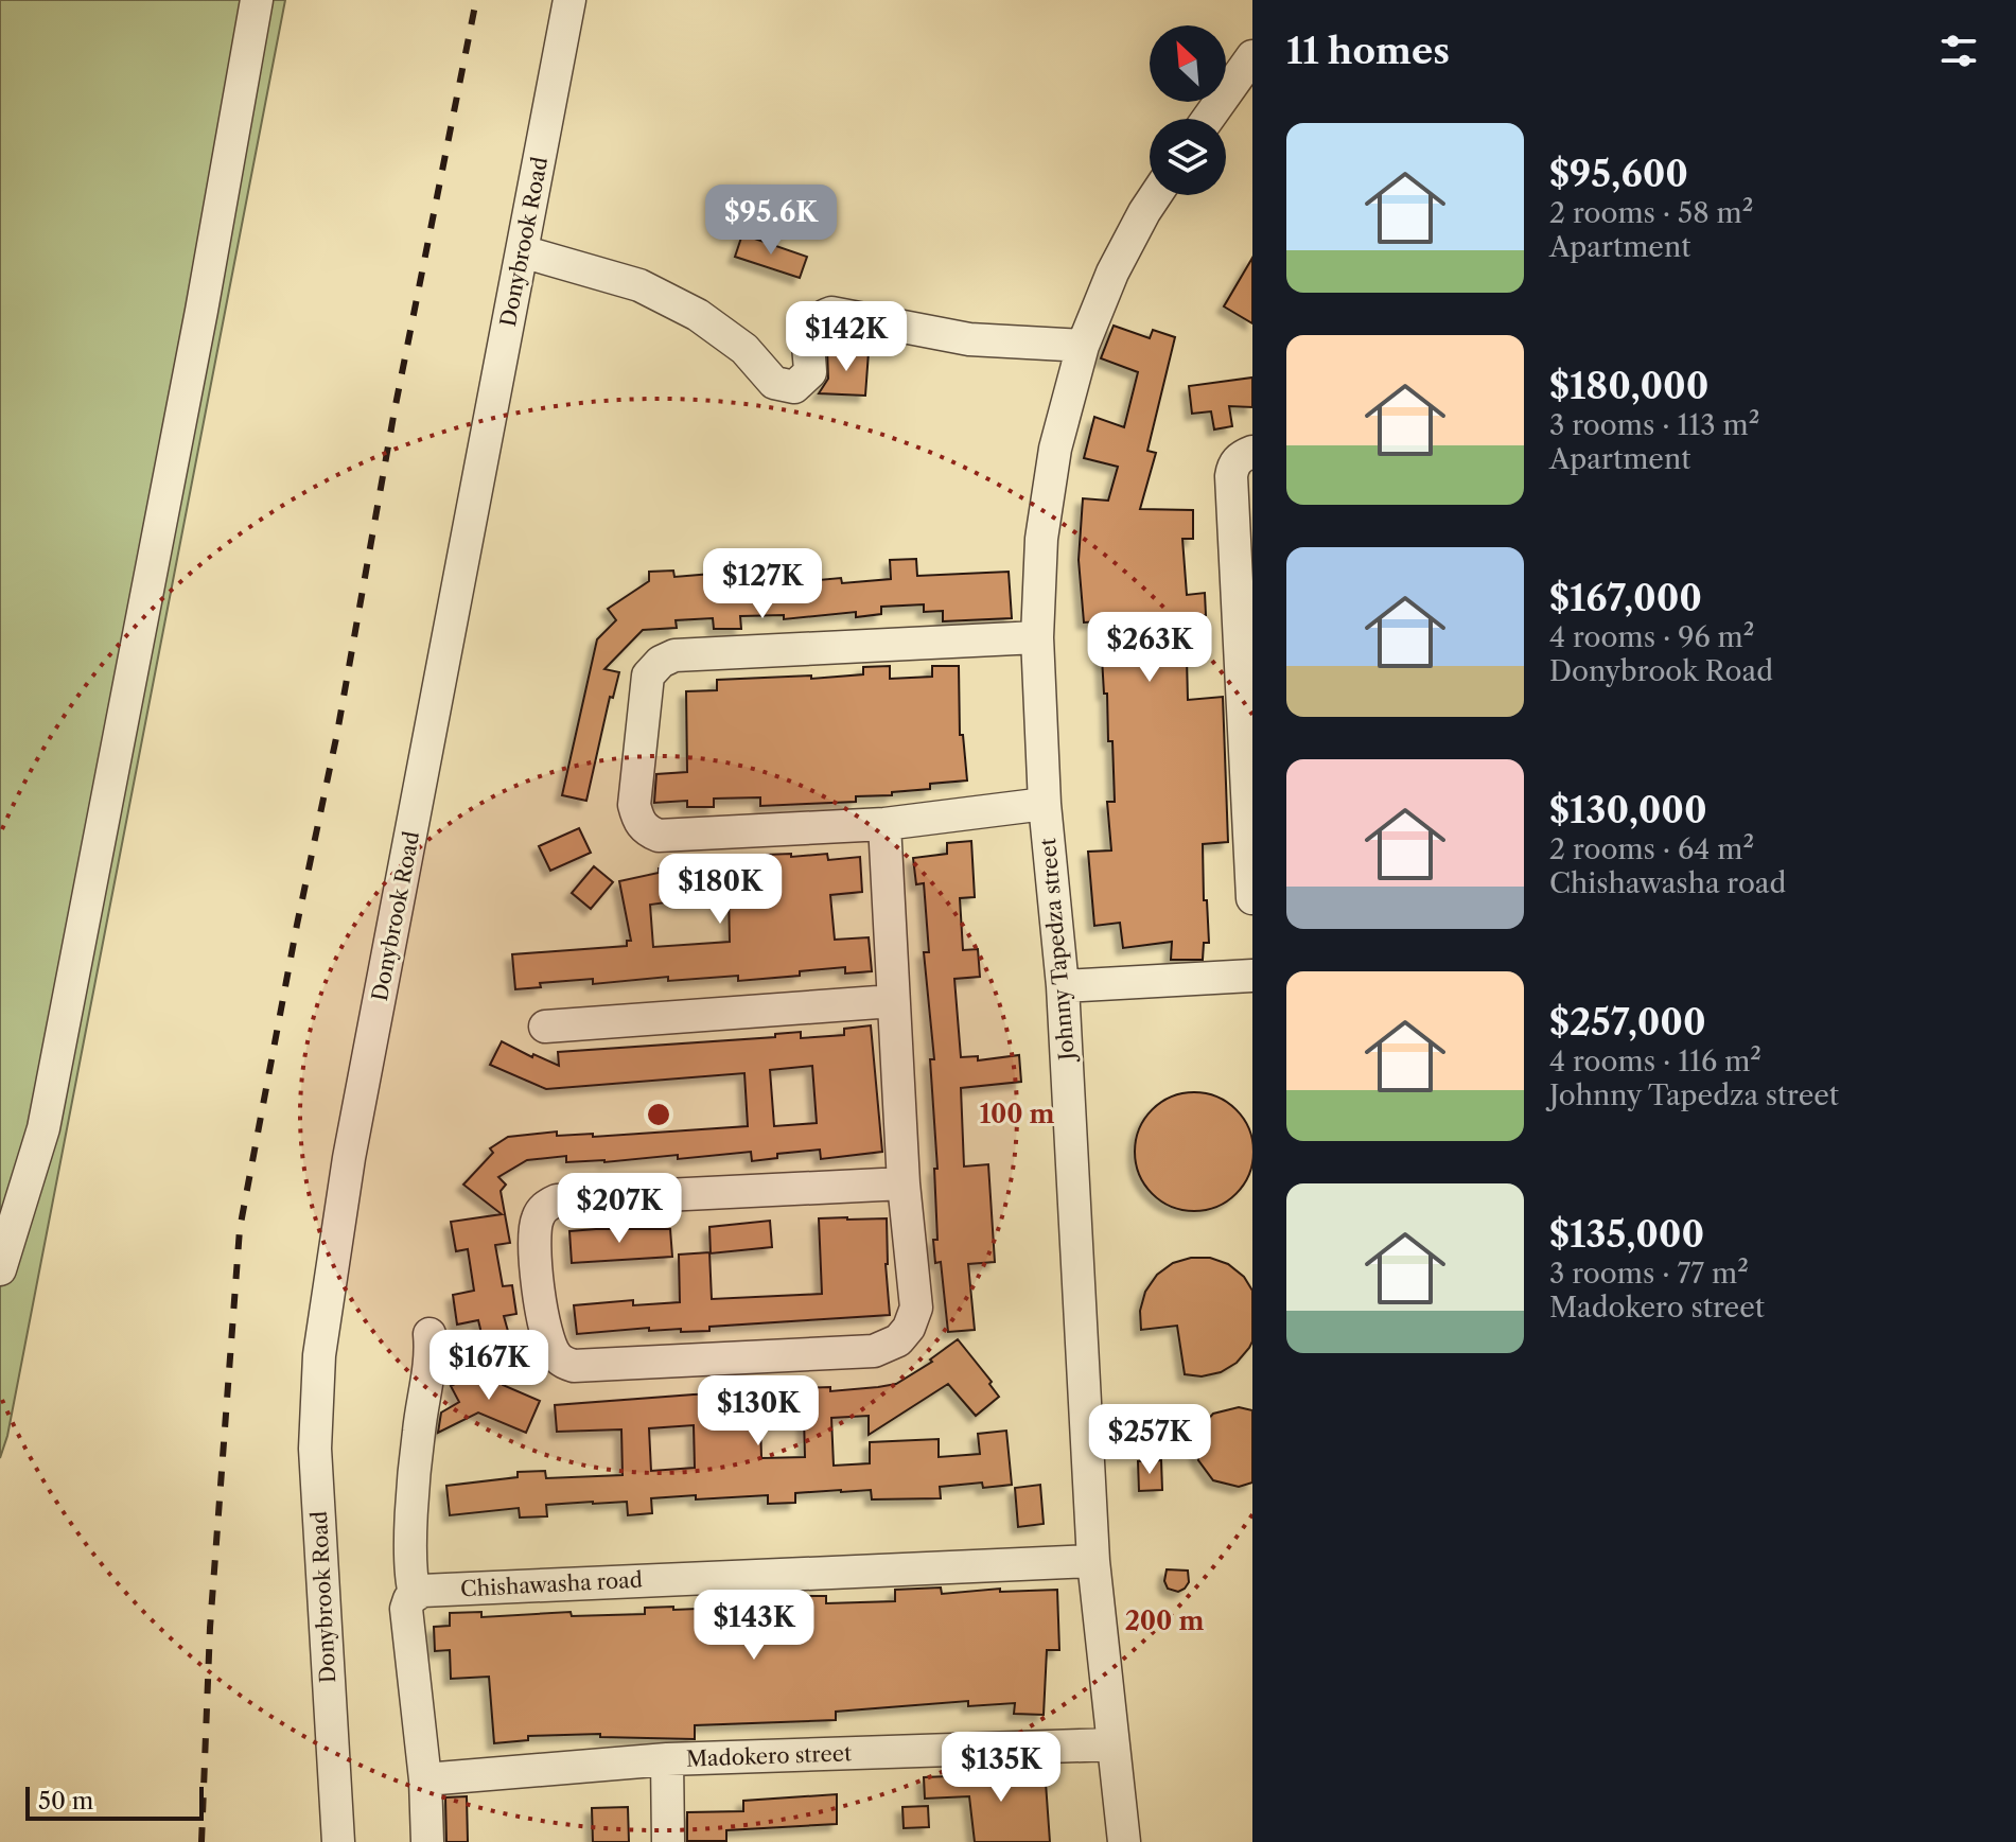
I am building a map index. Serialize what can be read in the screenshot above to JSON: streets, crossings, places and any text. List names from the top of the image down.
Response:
{
  "streets": {
    "street": [
      "Donybrook Road",
      "Johnny Tapedza street",
      "Chishawasha road",
      "Madokero street"
    ]
  },
  "crossings": [
    ["Johnny Tapedza street", "Chishawasha road"],
    ["Johnny Tapedza street", "Madokero street"]
  ],
  "scale_bar": "50 m",
  "north": "top left",
  "page": {
    "heading": "11 homes",
    "list": [
      {
        "name": "$95,600",
        "note": "2 rooms · 58 m² · Apartment"
      },
      {
        "name": "$180,000",
        "note": "3 rooms · 113 m² · Apartment"
      },
      {
        "name": "$167,000",
        "note": "4 rooms · 96 m² · Donybrook Road"
      },
      {
        "name": "$130,000",
        "note": "2 rooms · 64 m² · Chishawasha road"
      },
      {
        "name": "$257,000",
        "note": "4 rooms · 116 m² · Johnny Tapedza street"
      },
      {
        "name": "$135,000",
        "note": "3 rooms · 77 m² · Madokero street"
      }
    ],
    "price": [
      "$95.6K",
      "$142K",
      "$127K",
      "$263K",
      "$180K",
      "$207K",
      "$167K",
      "$130K",
      "$257K",
      "$143K",
      "$135K"
    ],
    "scale": "50 m"
  },
  "rings": ["100 m", "200 m"]
}
